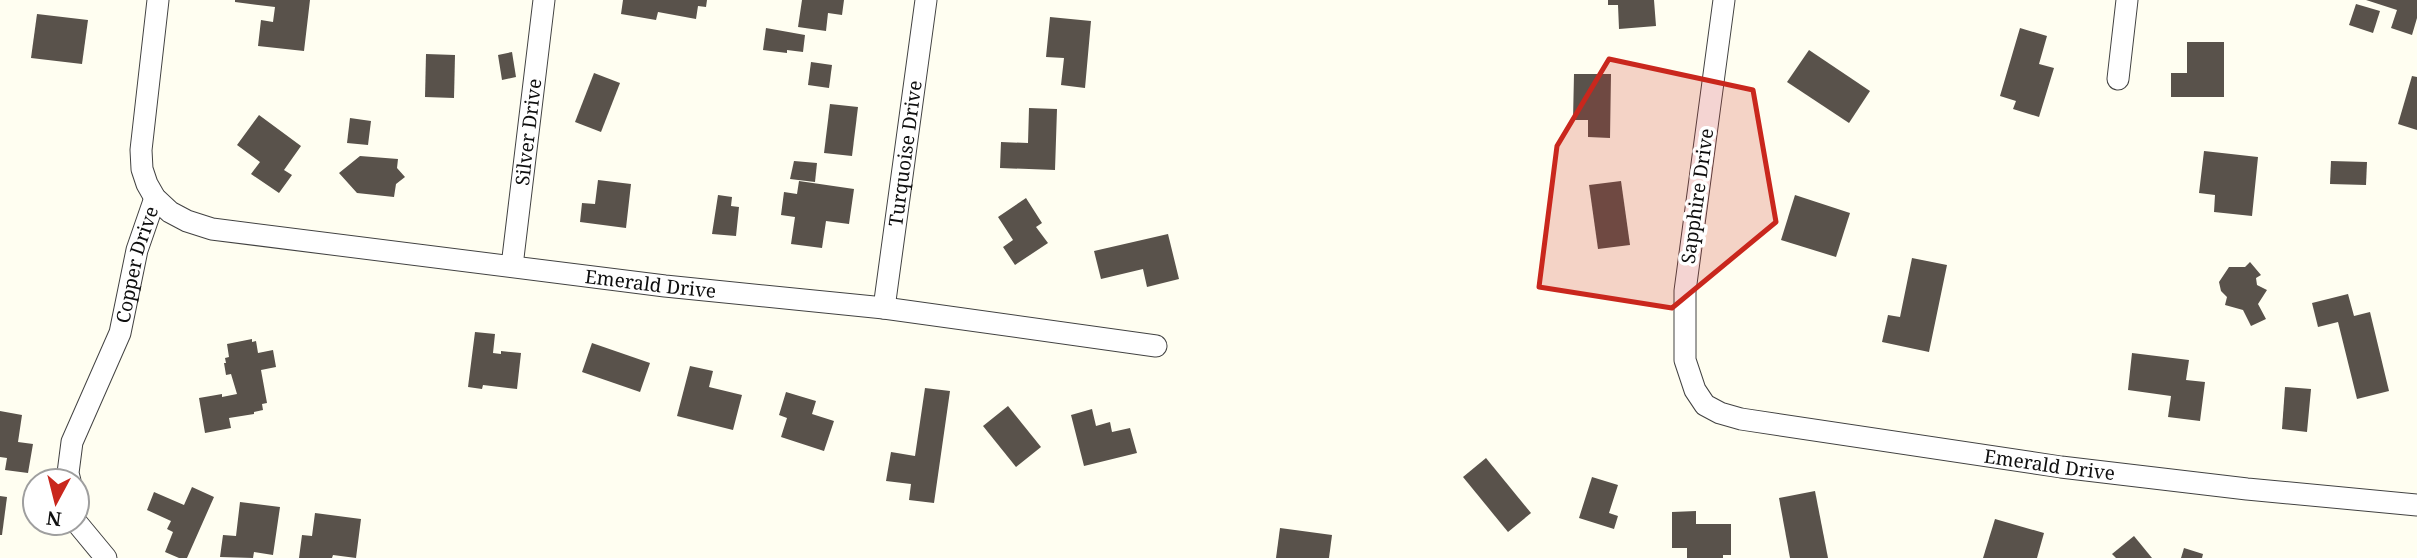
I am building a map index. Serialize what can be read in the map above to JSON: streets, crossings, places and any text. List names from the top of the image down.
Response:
{
  "streets": {
    "street": [
      "Silver Drive",
      "Turquoise Drive",
      "Sapphire Drive",
      "Copper Drive",
      "Emerald Drive"
    ]
  },
  "crossings": [
    ["Silver Drive", "Emerald Drive"],
    ["Turquoise Drive", "Emerald Drive"],
    ["Sapphire Drive", "Emerald Drive"],
    ["Copper Drive", "Emerald Drive"]
  ],
  "north": "bottom"
}
